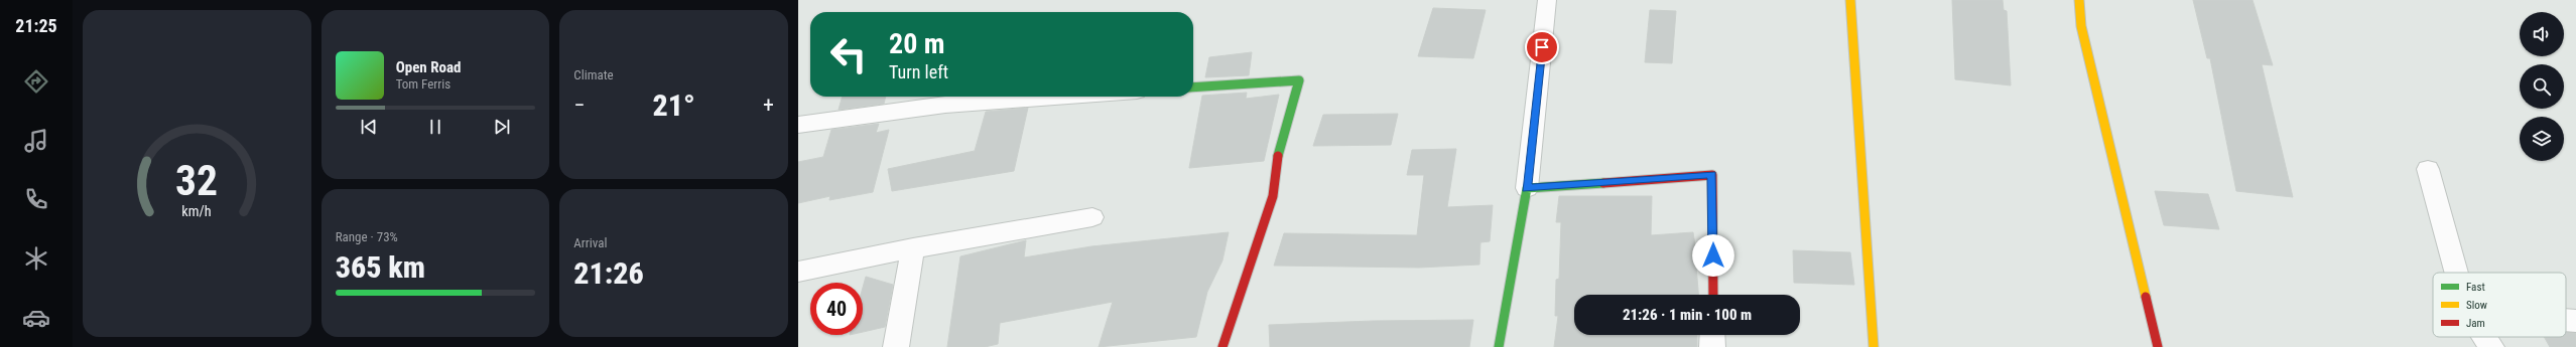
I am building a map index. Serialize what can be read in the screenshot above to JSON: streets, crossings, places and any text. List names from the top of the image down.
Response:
{
  "legend": ["Fast", "Slow", "Jam"],
  "page": {
    "tabs": "21:25",
    "tile": [
      "Climate",
      ["Range · 73%", "365 km"],
      ["Arrival", "21:26"]
    ],
    "turn": ["20 m", "Turn left"],
    "song": ["Open Road", "Tom Ferris"],
    "heat": ["−", "21°", "+"],
    "limit": "40",
    "trip": "21:26 · 1 min · 100 m",
    "gauge": ["32", "km/h"]
  }
}
